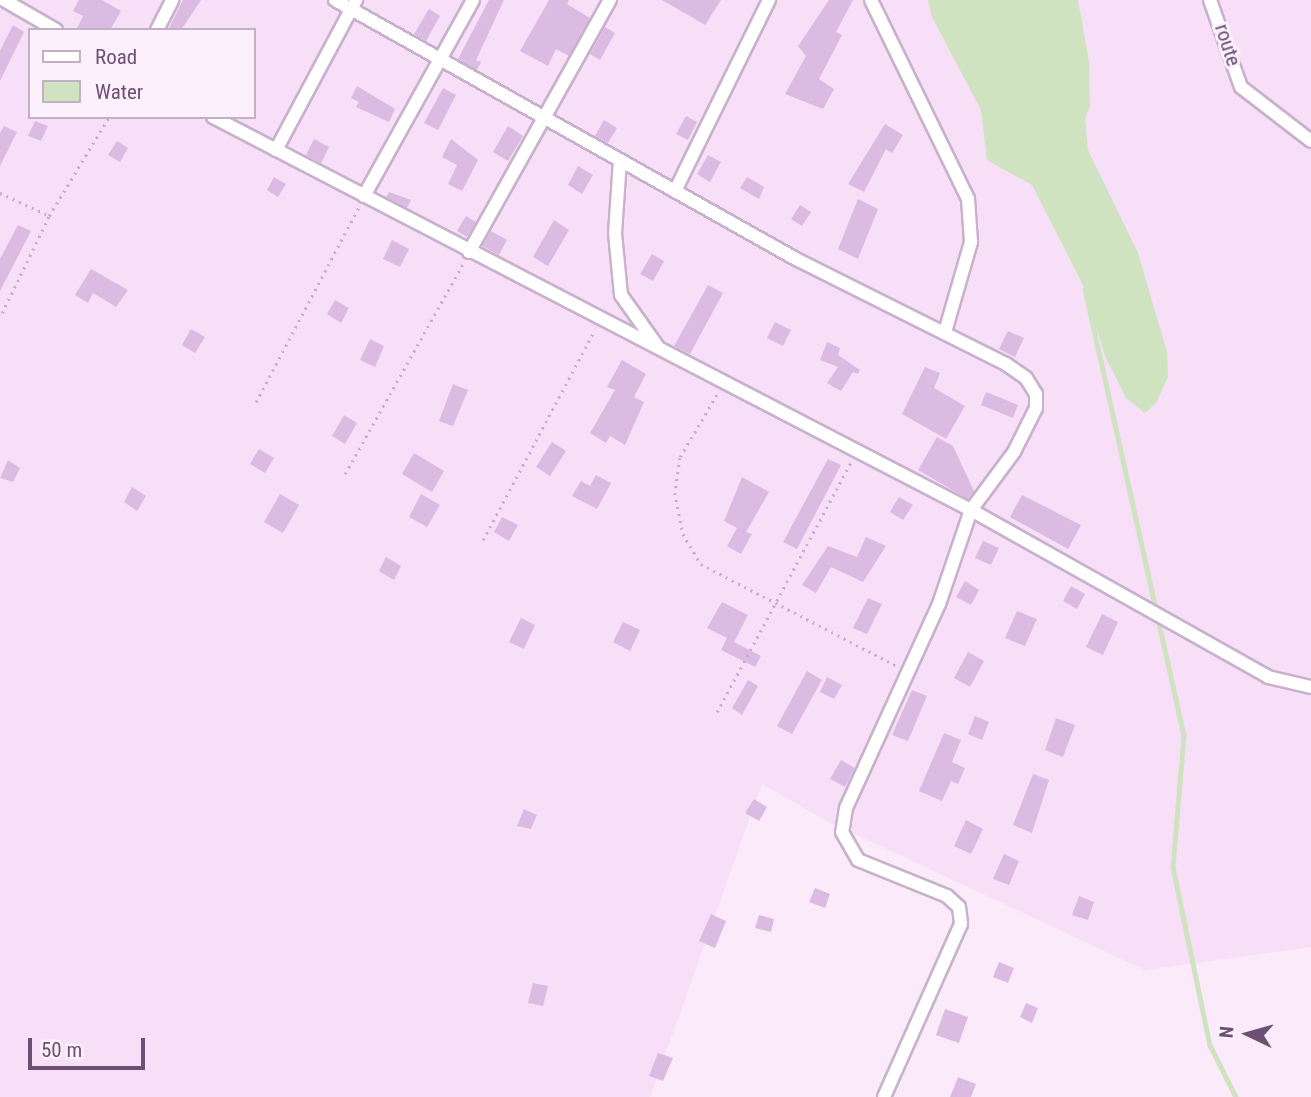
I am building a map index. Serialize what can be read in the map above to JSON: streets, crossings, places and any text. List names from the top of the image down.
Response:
{
  "streets": {
    "street": ["route"]
  },
  "legend": ["Road", "Water"],
  "scale_bar": "50 m",
  "north": "left"
}
